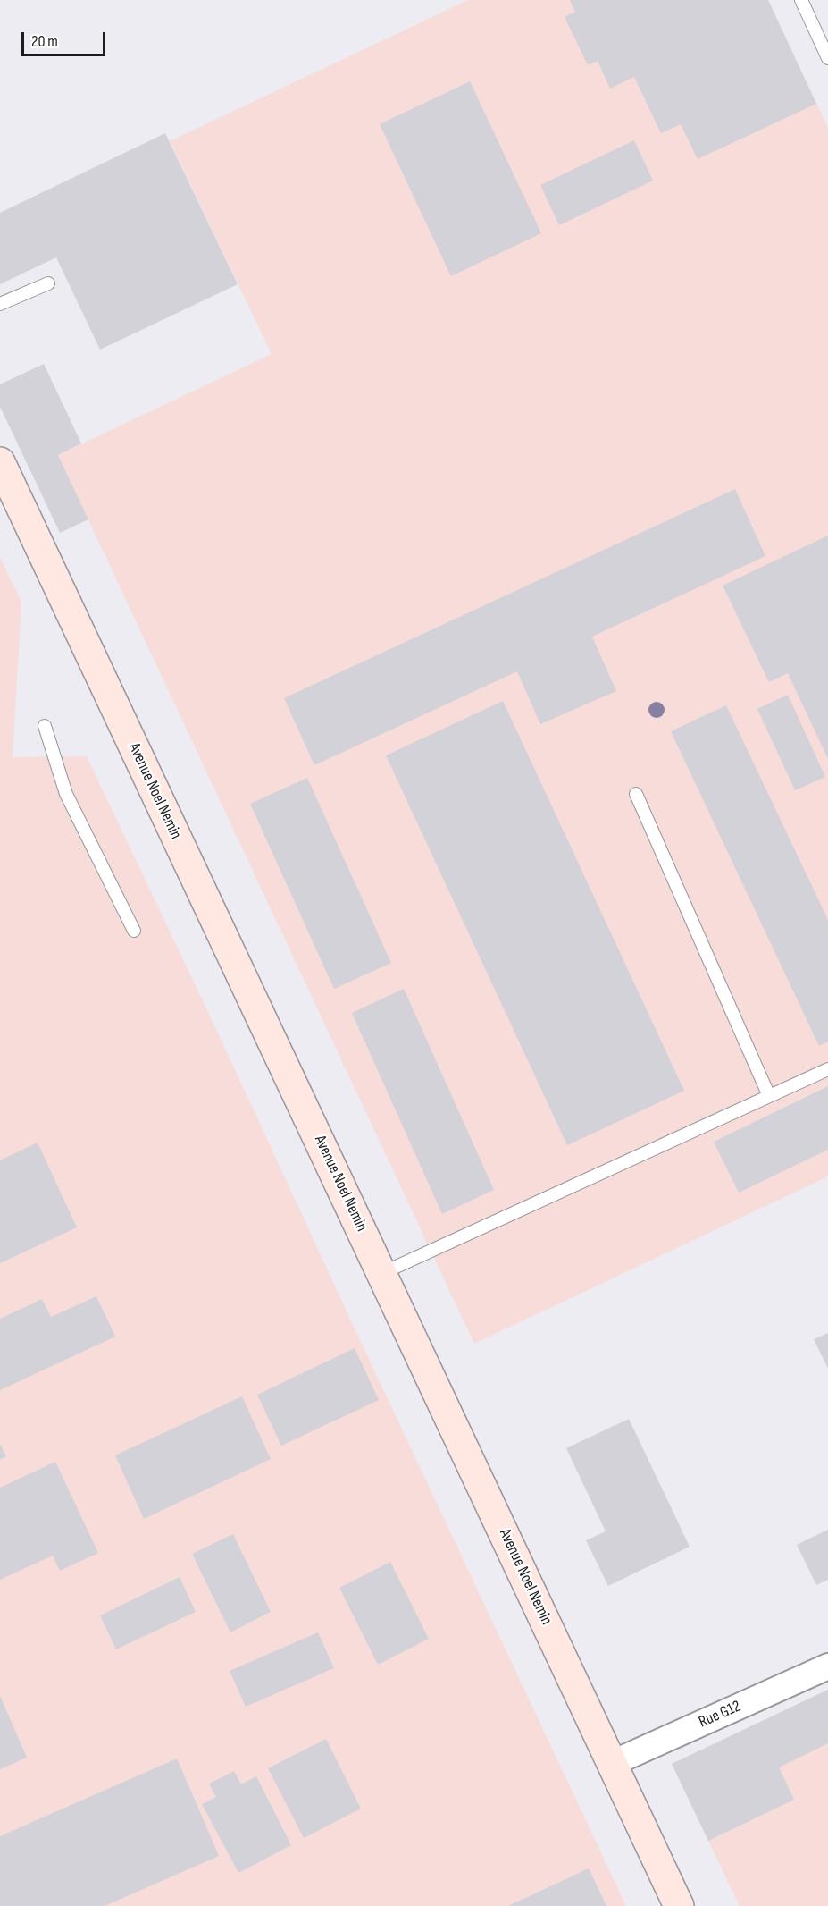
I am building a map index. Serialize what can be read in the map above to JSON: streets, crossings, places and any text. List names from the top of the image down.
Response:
{
  "streets": {
    "street": ["Avenue Noel Nemin", "Rue G12"]
  },
  "crossings": [
    ["Avenue Noel Nemin", "Rue G12"]
  ],
  "scale_bar": "20 m"
}
